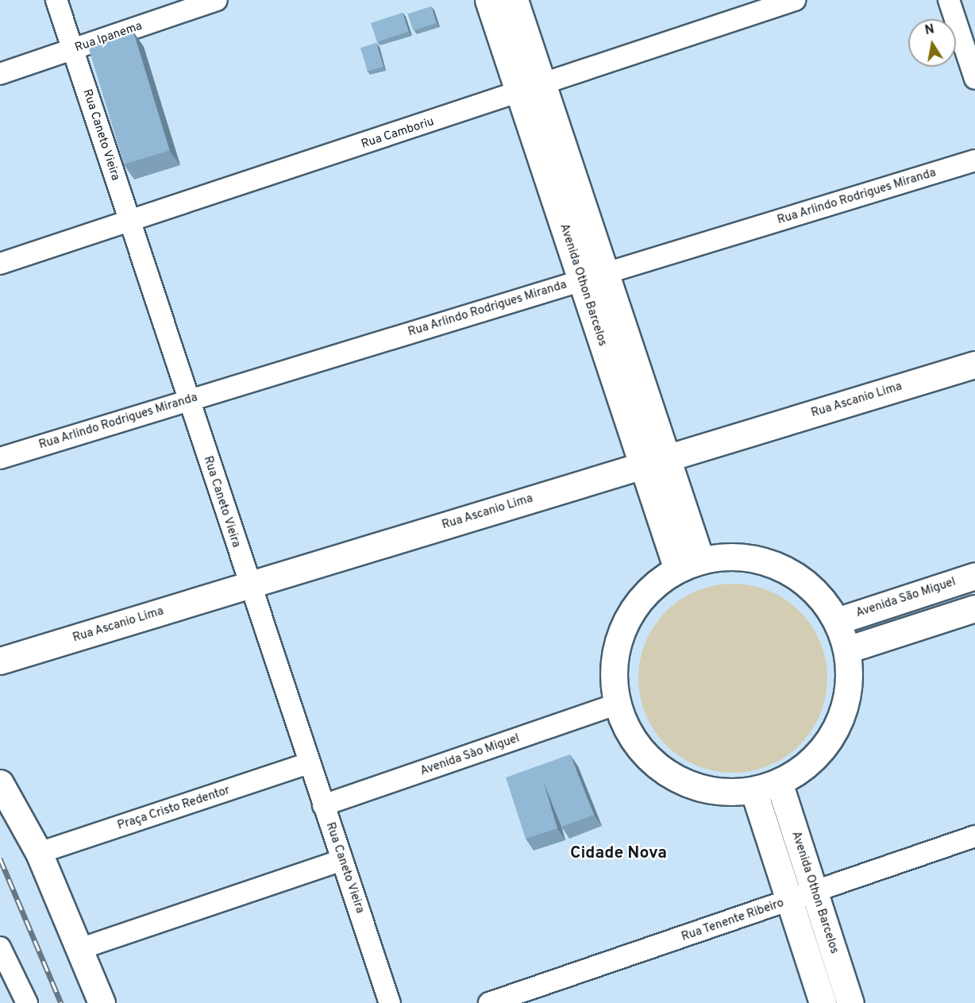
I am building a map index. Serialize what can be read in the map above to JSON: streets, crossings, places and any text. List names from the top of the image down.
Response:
{
  "streets": {
    "street": [
      "Rua Ipanema",
      "Rua Camboriu",
      "Rua Caneto Vieira",
      "Rua Arlindo Rodrigues Miranda",
      "Avenida Othon Barcelos",
      "Rua Ascanio Lima",
      "Avenida São Miguel",
      "Avenida Sào Miguel",
      "Praça Cristo Redentor",
      "Rua Tenente Ribeiro"
    ]
  },
  "crossings": [
    ["Rua Ipanema", "Rua Caneto Vieira"],
    ["Rua Camboriu", "Rua Caneto Vieira"],
    ["Rua Camboriu", "Avenida Othon Barcelos"],
    ["Rua Caneto Vieira", "Rua Arlindo Rodrigues Miranda"],
    ["Rua Caneto Vieira", "Rua Ascanio Lima"],
    ["Rua Caneto Vieira", "Avenida Sào Miguel"],
    ["Rua Caneto Vieira", "Praça Cristo Redentor"],
    ["Rua Arlindo Rodrigues Miranda", "Avenida Othon Barcelos"],
    ["Avenida Othon Barcelos", "Rua Ascanio Lima"],
    ["Avenida Othon Barcelos", "Rua Tenente Ribeiro"]
  ],
  "districts": ["Cidade Nova"],
  "north": "top"
}
